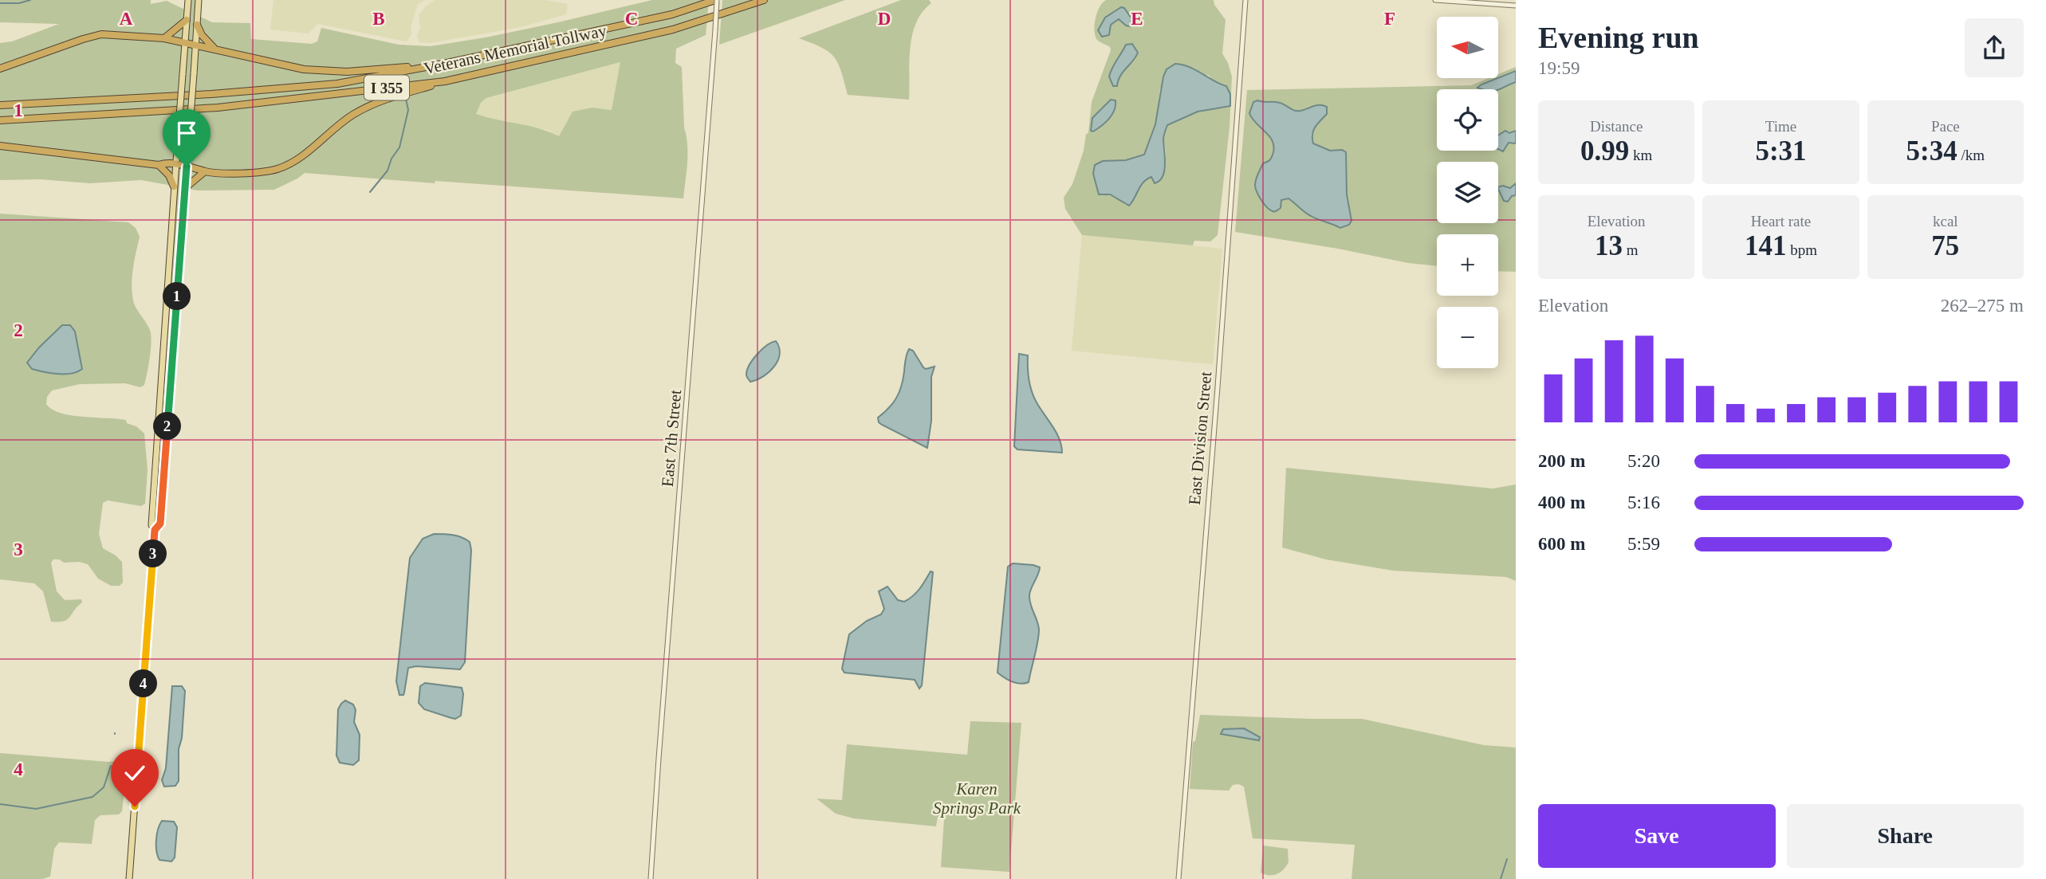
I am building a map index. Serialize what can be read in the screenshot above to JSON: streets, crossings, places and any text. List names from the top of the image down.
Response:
{
  "streets": {
    "highway": ["Veterans Memorial Tollway", "I 355"],
    "street": ["East 7th Street", "East Division Street"]
  },
  "crossings": [
    ["Veterans Memorial Tollway", "East 7th Street"]
  ],
  "parks": ["Karen Springs Park"],
  "north": "left",
  "page": {
    "heading": ["Evening run", "19:59"],
    "map_buttons": ["+", "−"],
    "stats": [
      ["Distance", "0.99 km"],
      ["Time", "5:31"],
      ["Pace", "5:34 /km"],
      ["Elevation", "13 m"],
      ["Heart rate", "141 bpm"],
      ["kcal", "75"]
    ],
    "pins": [
      "1",
      "2",
      "3",
      "4"
    ],
    "chart": ["Elevation", "262–275 m"],
    "list": [
      {
        "name": "200 m",
        "note": "5:20"
      },
      {
        "name": "400 m",
        "note": "5:16"
      },
      {
        "name": "600 m",
        "note": "5:59"
      }
    ],
    "buttons": ["Save", "Share"]
  },
  "grid": {
    "columns": [
      "A",
      "B",
      "C",
      "D",
      "E",
      "F"
    ],
    "rows": [
      "1",
      "2",
      "3",
      "4"
    ]
  }
}
